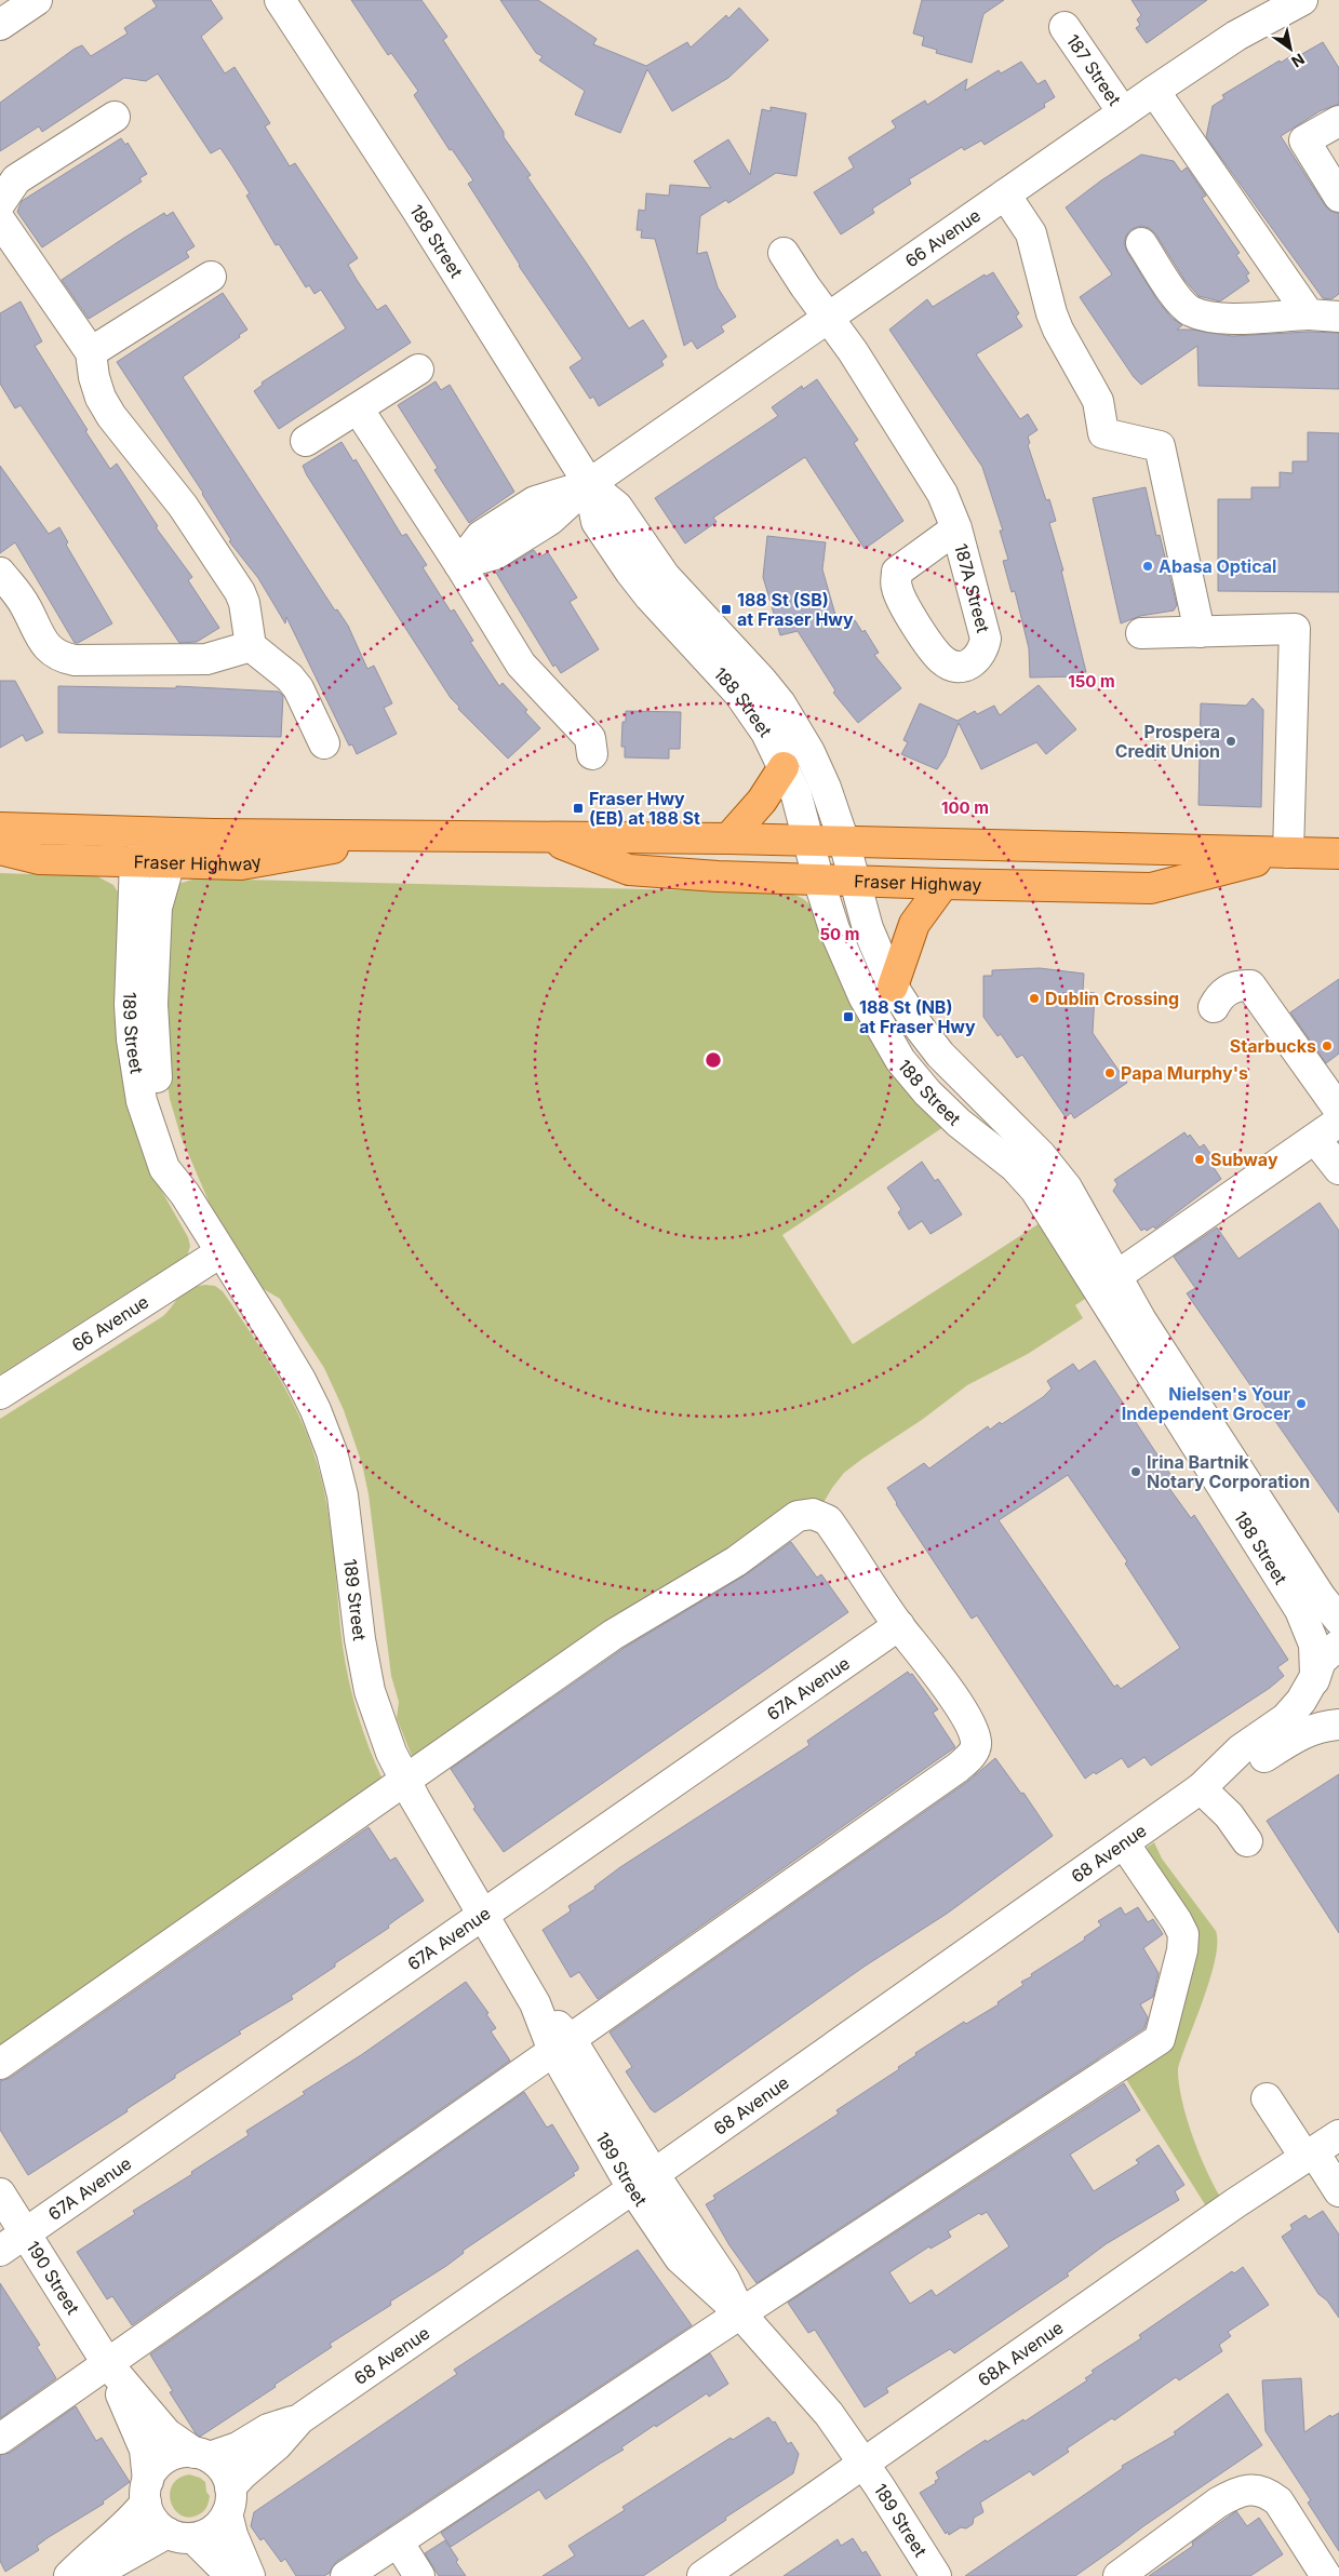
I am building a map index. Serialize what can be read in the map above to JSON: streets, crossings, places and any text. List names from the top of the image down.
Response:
{
  "streets": {
    "main road": ["Fraser Highway"],
    "street": [
      "187 Street",
      "66 Avenue",
      "188 Street",
      "187A Street",
      "189 Street",
      "67A Avenue",
      "68 Avenue",
      "190 Street",
      "68A Avenue"
    ]
  },
  "crossings": [
    ["187 Street", "66 Avenue"],
    ["66 Avenue", "188 Street"],
    ["66 Avenue", "187A Street"],
    ["66 Avenue", "189 Street"],
    ["188 Street", "Fraser Highway"],
    ["188 Street", "68 Avenue"],
    ["Fraser Highway", "189 Street"],
    ["189 Street", "67A Avenue"],
    ["189 Street", "68 Avenue"],
    ["189 Street", "68A Avenue"],
    ["67A Avenue", "190 Street"],
    ["68 Avenue", "190 Street"]
  ],
  "places": {
    "other": [
      "Abasa Optical",
      "Prospera Credit Union",
      "Dublin Crossing",
      "Starbucks",
      "Papa Murphy's",
      "Subway",
      "Nielsen's Your Independent Grocer",
      "Irina Bartnik Notary Corporation"
    ],
    "transit": ["188 St (SB) at Fraser Hwy", "Fraser Hwy (EB) at 188 St", "188 St (NB) at Fraser Hwy"]
  },
  "north": "bottom right",
  "rings": ["150 m", "100 m", "50 m"]
}
